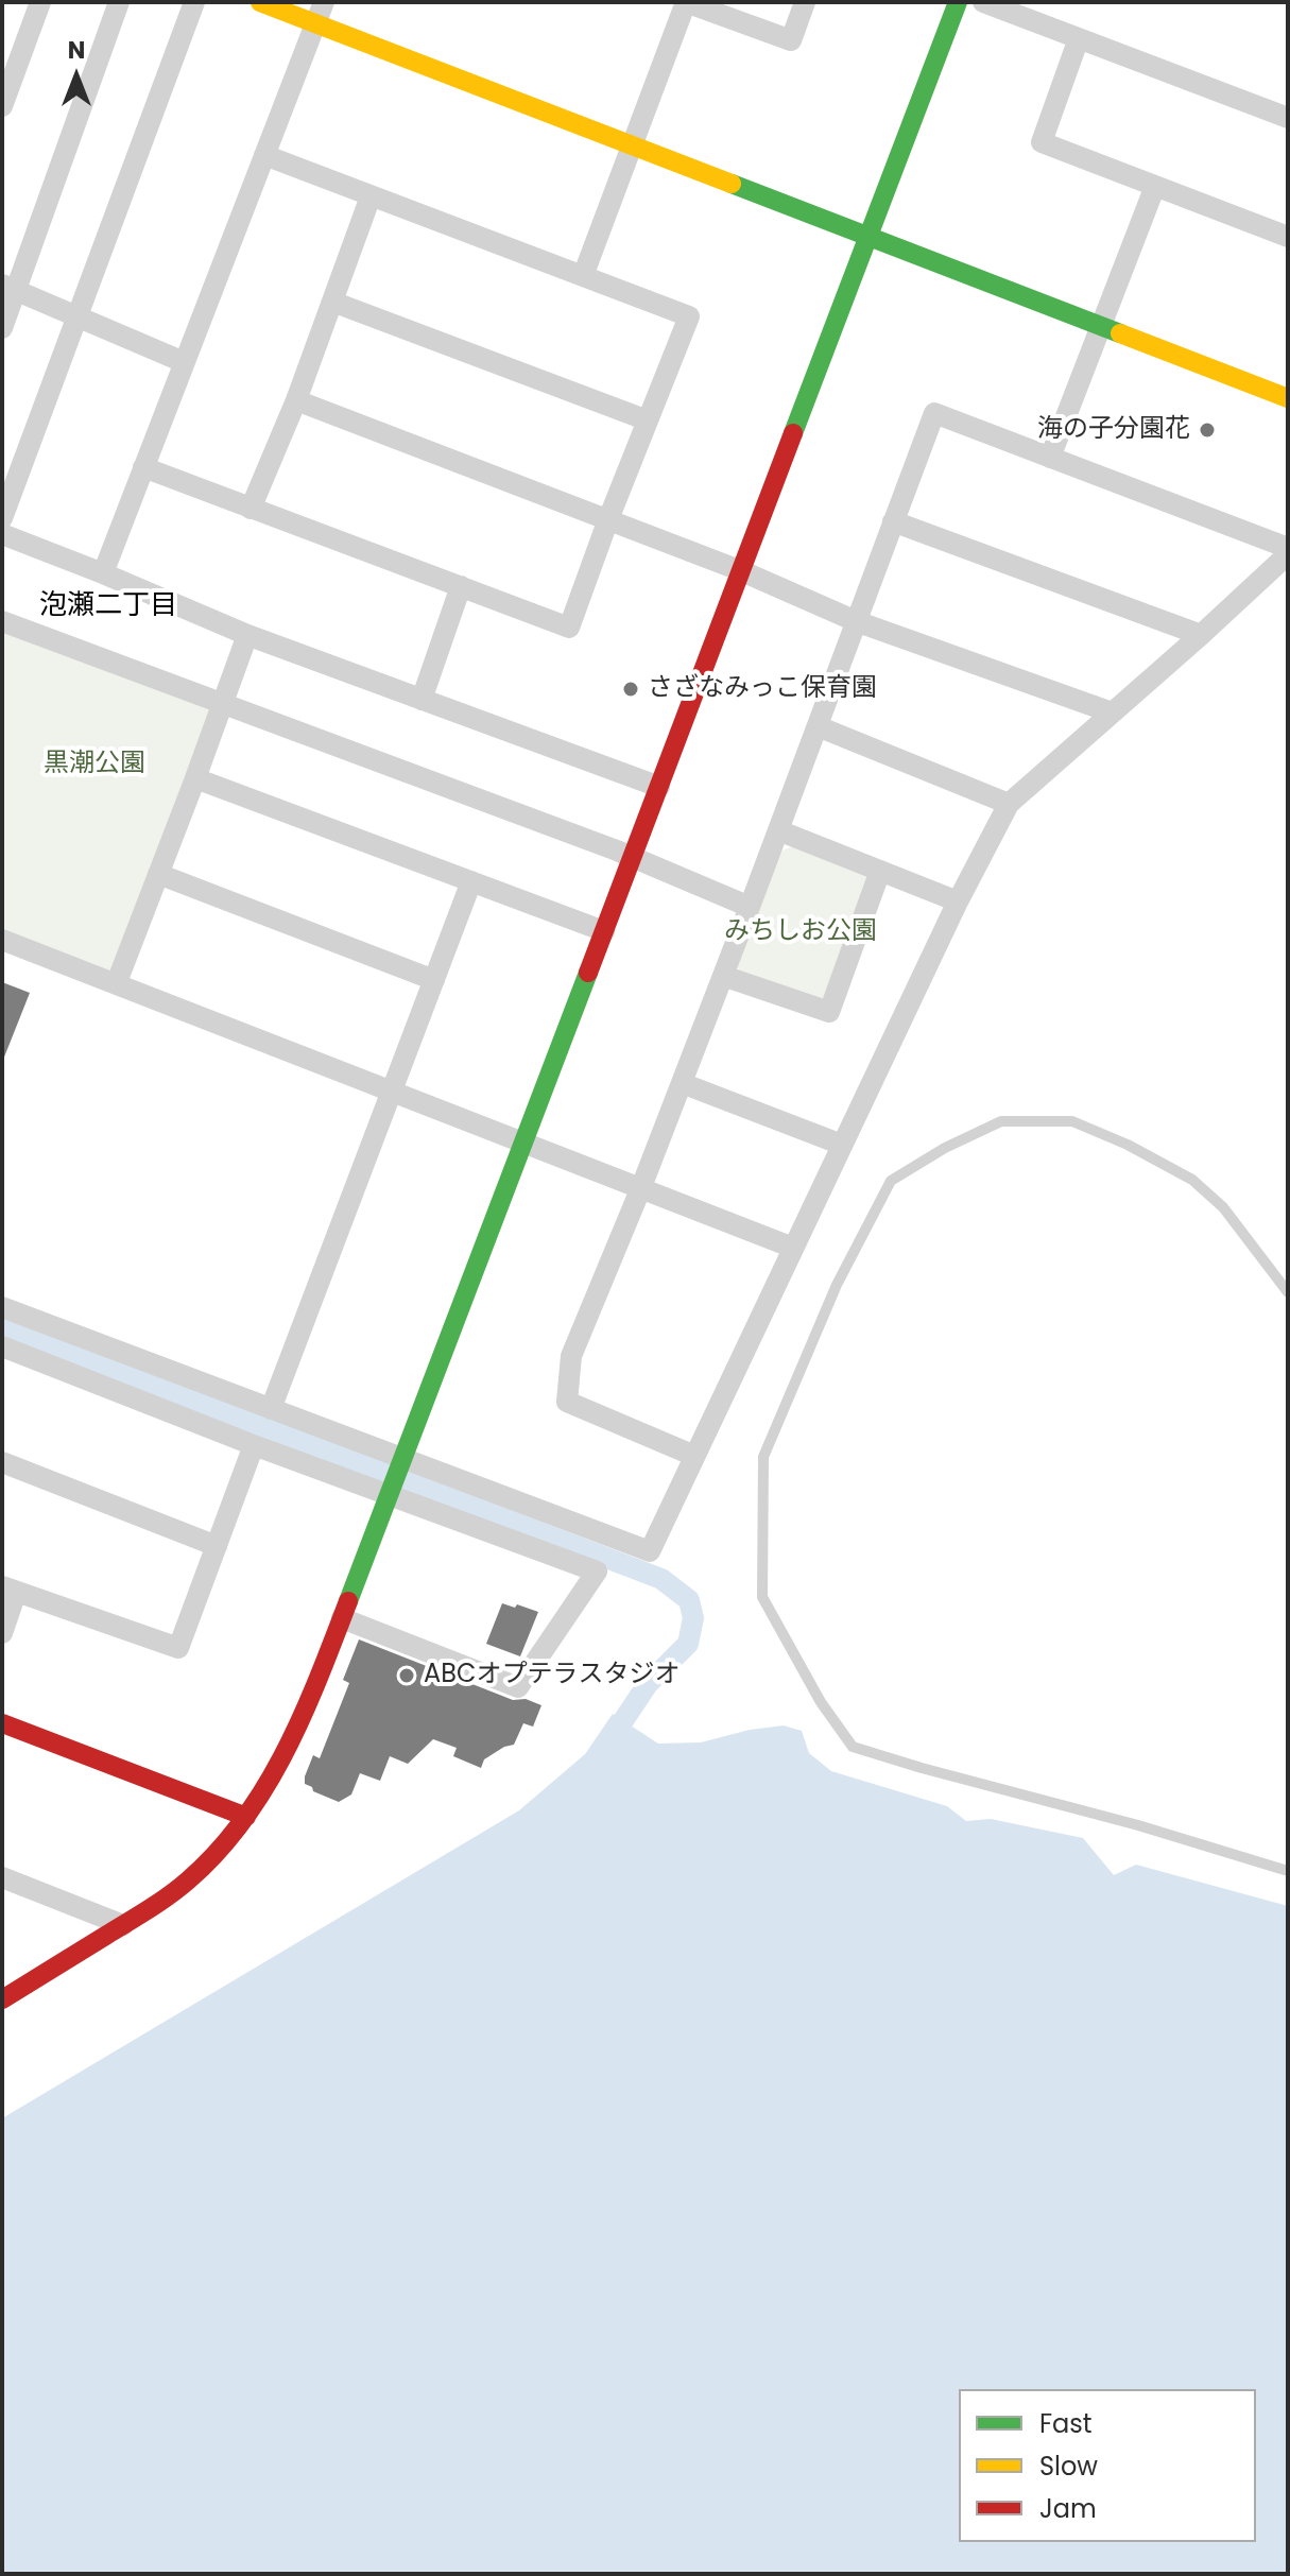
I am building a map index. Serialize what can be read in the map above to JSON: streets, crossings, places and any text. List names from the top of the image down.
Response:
{
  "districts": ["泡瀬二丁目"],
  "parks": ["黒潮公園", "みちしお公園"],
  "places": ["海の子分園花", "さざなみっこ保育園", "ABCオプテラスタジオ"],
  "legend": ["Fast", "Slow", "Jam"],
  "north": "top"
}
